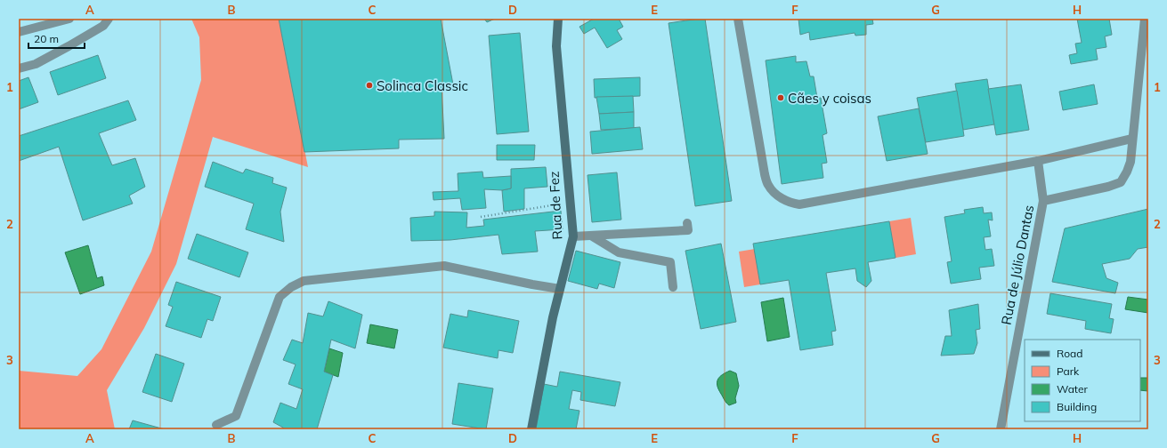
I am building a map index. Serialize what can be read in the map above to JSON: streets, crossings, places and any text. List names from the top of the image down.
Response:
{
  "streets": {
    "street": ["Rua de Fez", "Rua de Júlio Dantas"]
  },
  "places": ["Solinca Classic", "Cães y coisas"],
  "legend": [
    "Road",
    "Park",
    "Water",
    "Building"
  ],
  "scale_bar": "20 m",
  "grid": {
    "columns": [
      "A",
      "B",
      "C",
      "D",
      "E",
      "F",
      "G",
      "H"
    ],
    "rows": ["1", "2", "3"]
  }
}
